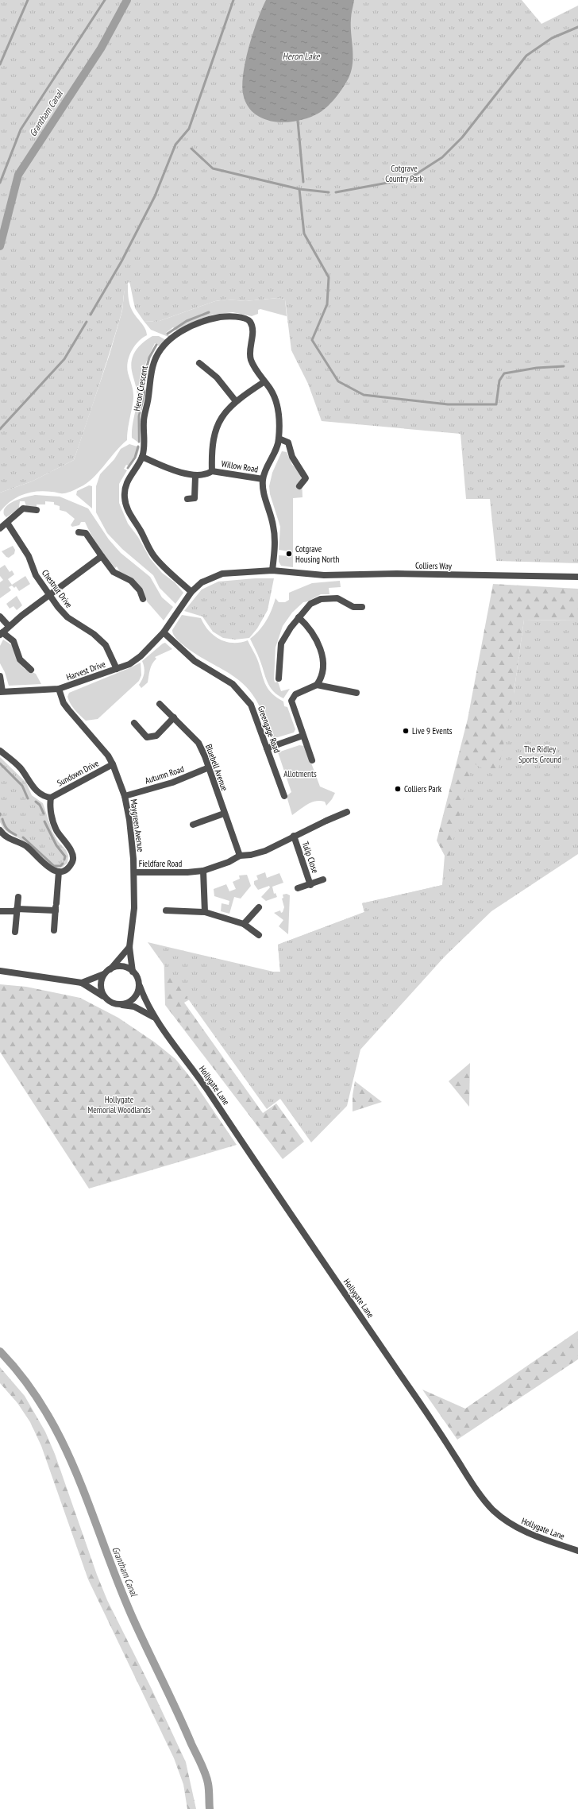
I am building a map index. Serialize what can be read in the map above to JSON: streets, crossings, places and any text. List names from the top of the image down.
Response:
{
  "streets": {
    "street": [
      "Heron Crescent",
      "Willow Road",
      "Colliers Way",
      "Chestnut Drive",
      "Harvest Drive",
      "Greengage Road",
      "Bluebell Avenue",
      "Sundown Drive",
      "Autumn Road",
      "Maygreen Avenue",
      "Tulip Close",
      "Fieldfare Road",
      "Hollygate Lane"
    ]
  },
  "crossings": [
    ["Heron Crescent", "Willow Road"],
    ["Heron Crescent", "Colliers Way"],
    ["Heron Crescent", "Harvest Drive"],
    ["Colliers Way", "Harvest Drive"],
    ["Chestnut Drive", "Harvest Drive"],
    ["Harvest Drive", "Greengage Road"],
    ["Harvest Drive", "Maygreen Avenue"],
    ["Bluebell Avenue", "Autumn Road"],
    ["Bluebell Avenue", "Fieldfare Road"],
    ["Sundown Drive", "Maygreen Avenue"],
    ["Autumn Road", "Maygreen Avenue"],
    ["Maygreen Avenue", "Fieldfare Road"],
    ["Maygreen Avenue", "Hollygate Lane"]
  ],
  "water": ["Heron Lake", "Grantham Canal"],
  "parks": [
    "Cotgrave Country Park",
    "The Ridley Sports Ground",
    "Allotments",
    "Hollygate Memorial Woodlands"
  ],
  "places": ["Cotgrave Housing North", "Live 9 Events", "Colliers Park"]
}
